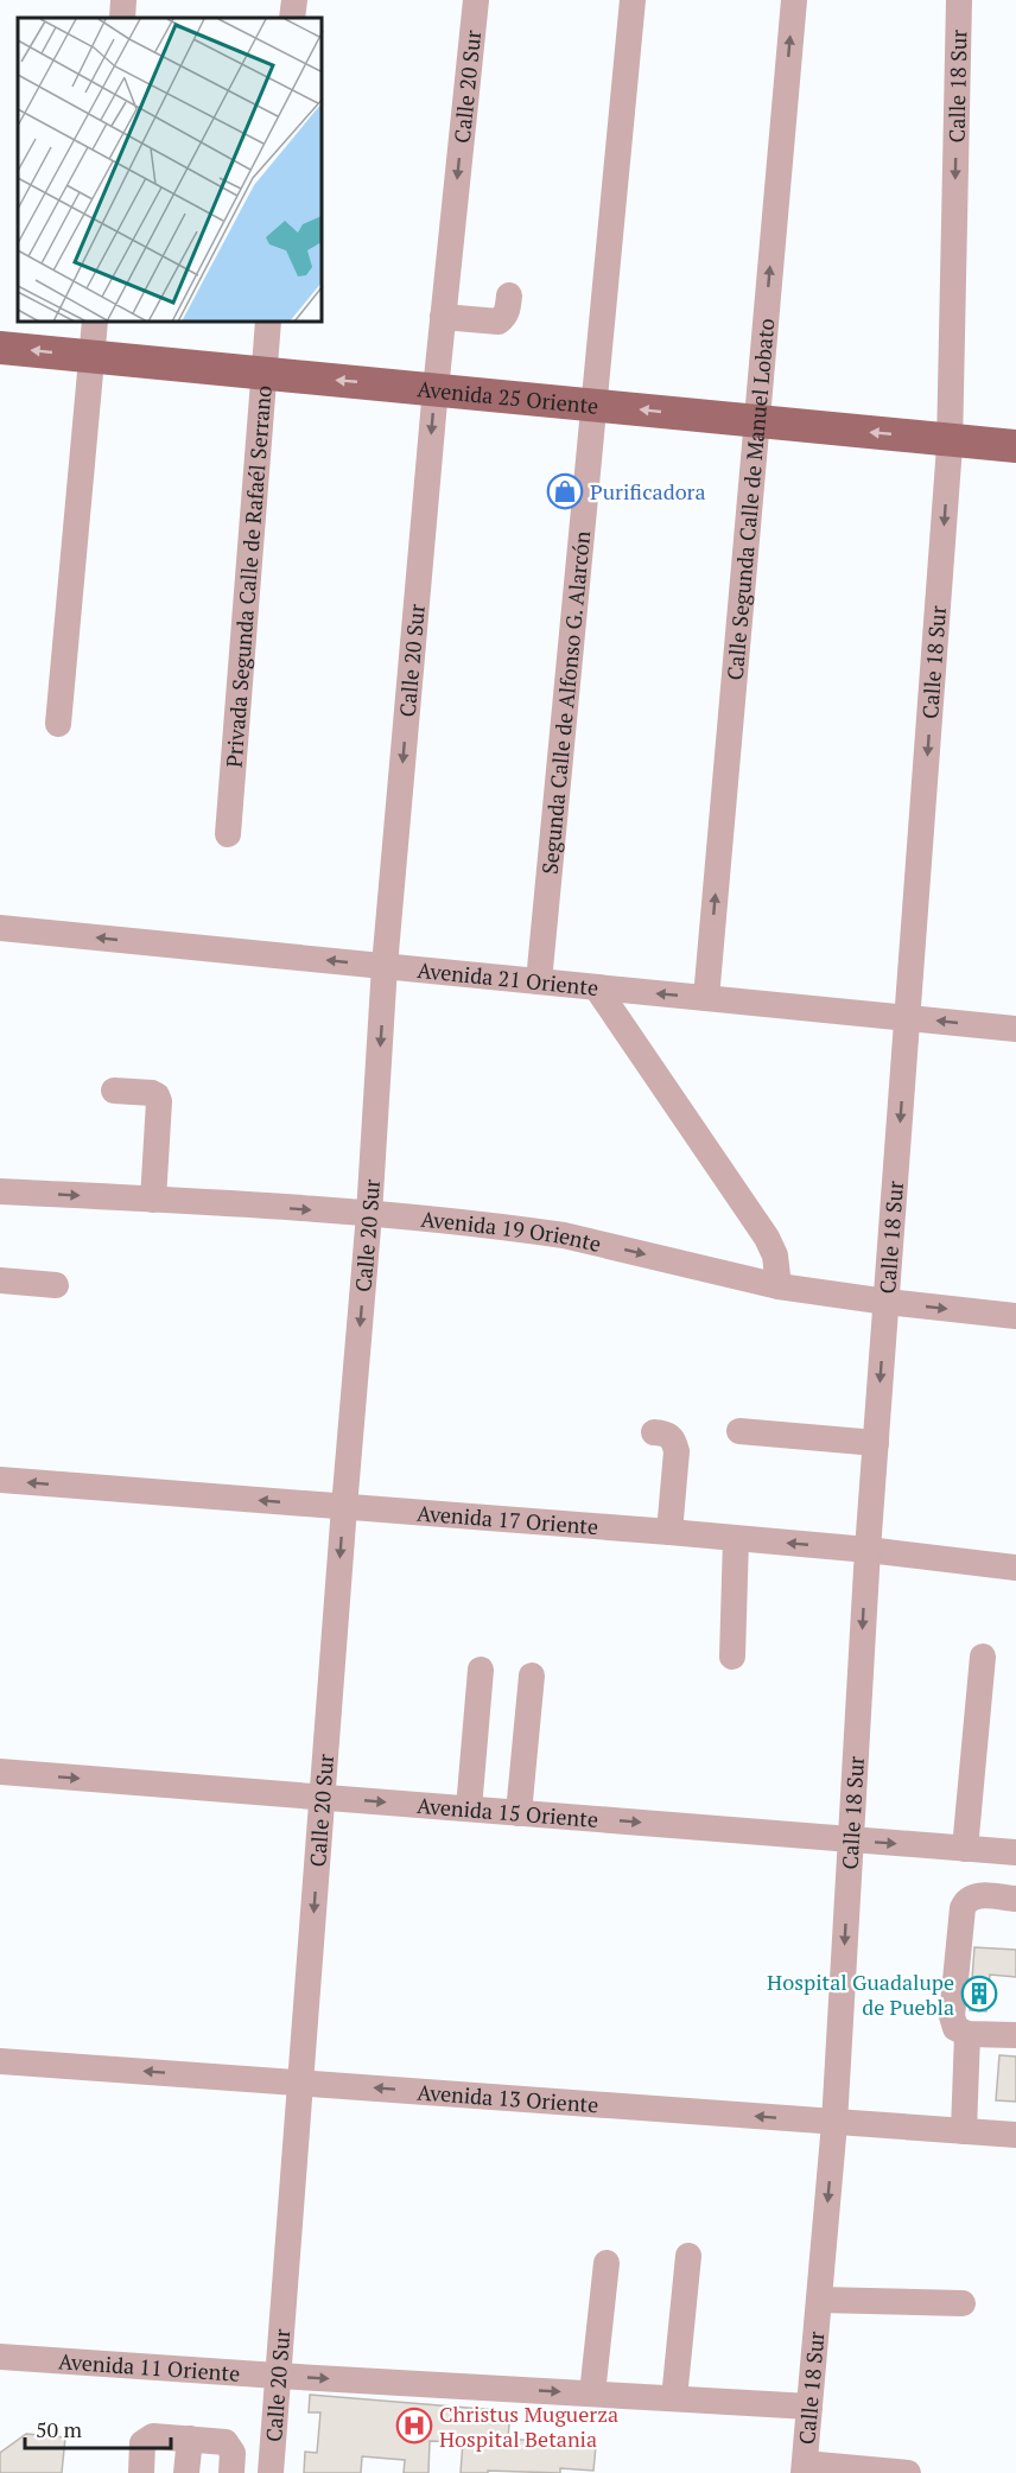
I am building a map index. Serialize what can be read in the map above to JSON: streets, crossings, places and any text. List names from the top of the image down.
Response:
{
  "streets": {
    "main road": ["Avenida 25 Oriente"],
    "street": [
      "Calle 18 Sur",
      "Calle 20 Sur",
      "Calle Segunda Calle de Manuel Lobato",
      "Privada Segunda Calle de Rafaél Serrano",
      "Segunda Calle de Alfonso G. Alarcón",
      "Avenida 21 Oriente",
      "Avenida 19 Oriente",
      "Avenida 17 Oriente",
      "Avenida 15 Oriente",
      "Avenida 13 Oriente",
      "Avenida 11 Oriente"
    ]
  },
  "crossings": [
    ["Calle 18 Sur", "Avenida 25 Oriente"],
    ["Calle 18 Sur", "Avenida 21 Oriente"],
    ["Calle 18 Sur", "Avenida 19 Oriente"],
    ["Calle 18 Sur", "Avenida 17 Oriente"],
    ["Calle 18 Sur", "Avenida 15 Oriente"],
    ["Calle 18 Sur", "Avenida 13 Oriente"],
    ["Calle 18 Sur", "Avenida 11 Oriente"],
    ["Calle 20 Sur", "Avenida 25 Oriente"],
    ["Calle 20 Sur", "Avenida 21 Oriente"],
    ["Calle 20 Sur", "Avenida 19 Oriente"],
    ["Calle 20 Sur", "Avenida 17 Oriente"],
    ["Calle 20 Sur", "Avenida 15 Oriente"],
    ["Calle 20 Sur", "Avenida 13 Oriente"],
    ["Calle 20 Sur", "Avenida 11 Oriente"],
    ["Avenida 25 Oriente", "Calle Segunda Calle de Manuel Lobato"],
    ["Avenida 25 Oriente", "Privada Segunda Calle de Rafaél Serrano"],
    ["Avenida 25 Oriente", "Segunda Calle de Alfonso G. Alarcón"],
    ["Calle Segunda Calle de Manuel Lobato", "Avenida 21 Oriente"],
    ["Segunda Calle de Alfonso G. Alarcón", "Avenida 21 Oriente"]
  ],
  "one_way": [
    "Calle 18 Sur",
    "Calle 20 Sur",
    "Avenida 25 Oriente",
    "Calle Segunda Calle de Manuel Lobato",
    "Avenida 21 Oriente",
    "Avenida 19 Oriente",
    "Avenida 15 Oriente",
    "Avenida 13 Oriente",
    "Avenida 11 Oriente"
  ],
  "places": {
    "shop": ["Purificadora"],
    "building": ["Hospital Guadalupe de Puebla"],
    "hospital": ["Christus Muguerza Hospital Betania"]
  },
  "scale_bar": "50 m"
}
